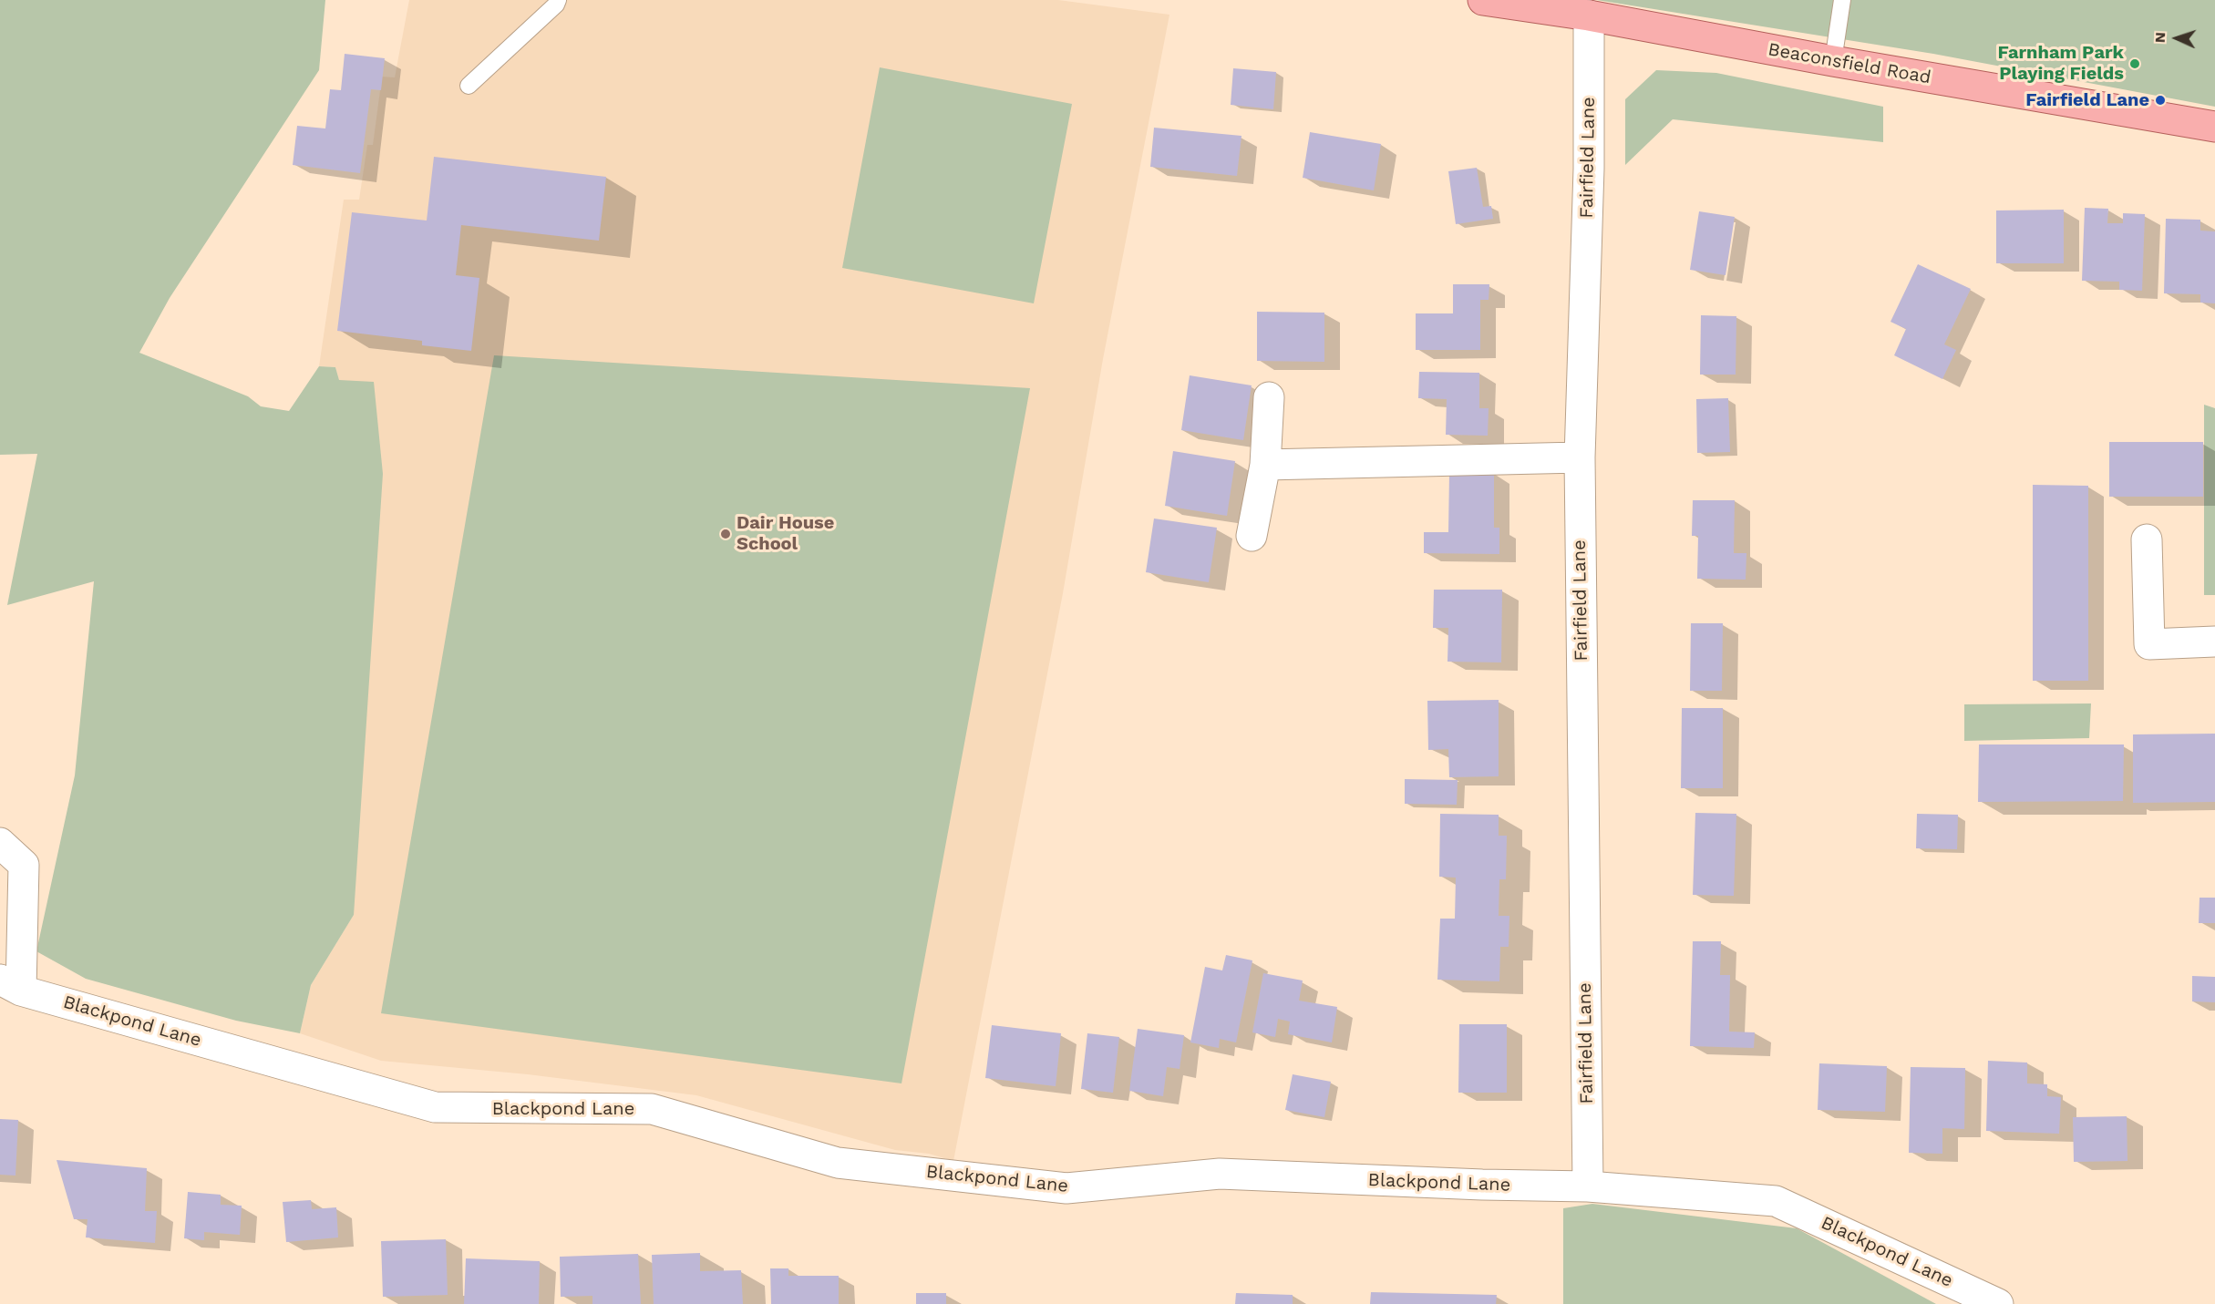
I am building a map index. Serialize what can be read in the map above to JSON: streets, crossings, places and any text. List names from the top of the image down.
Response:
{
  "streets": {
    "main road": ["Beaconsfield Road"],
    "street": ["Fairfield Lane", "Blackpond Lane"]
  },
  "crossings": [
    ["Beaconsfield Road", "Fairfield Lane"],
    ["Fairfield Lane", "Blackpond Lane"]
  ],
  "places": ["Farnham Park Playing Fields", "Fairfield Lane", "Dair House School"],
  "north": "left"
}
